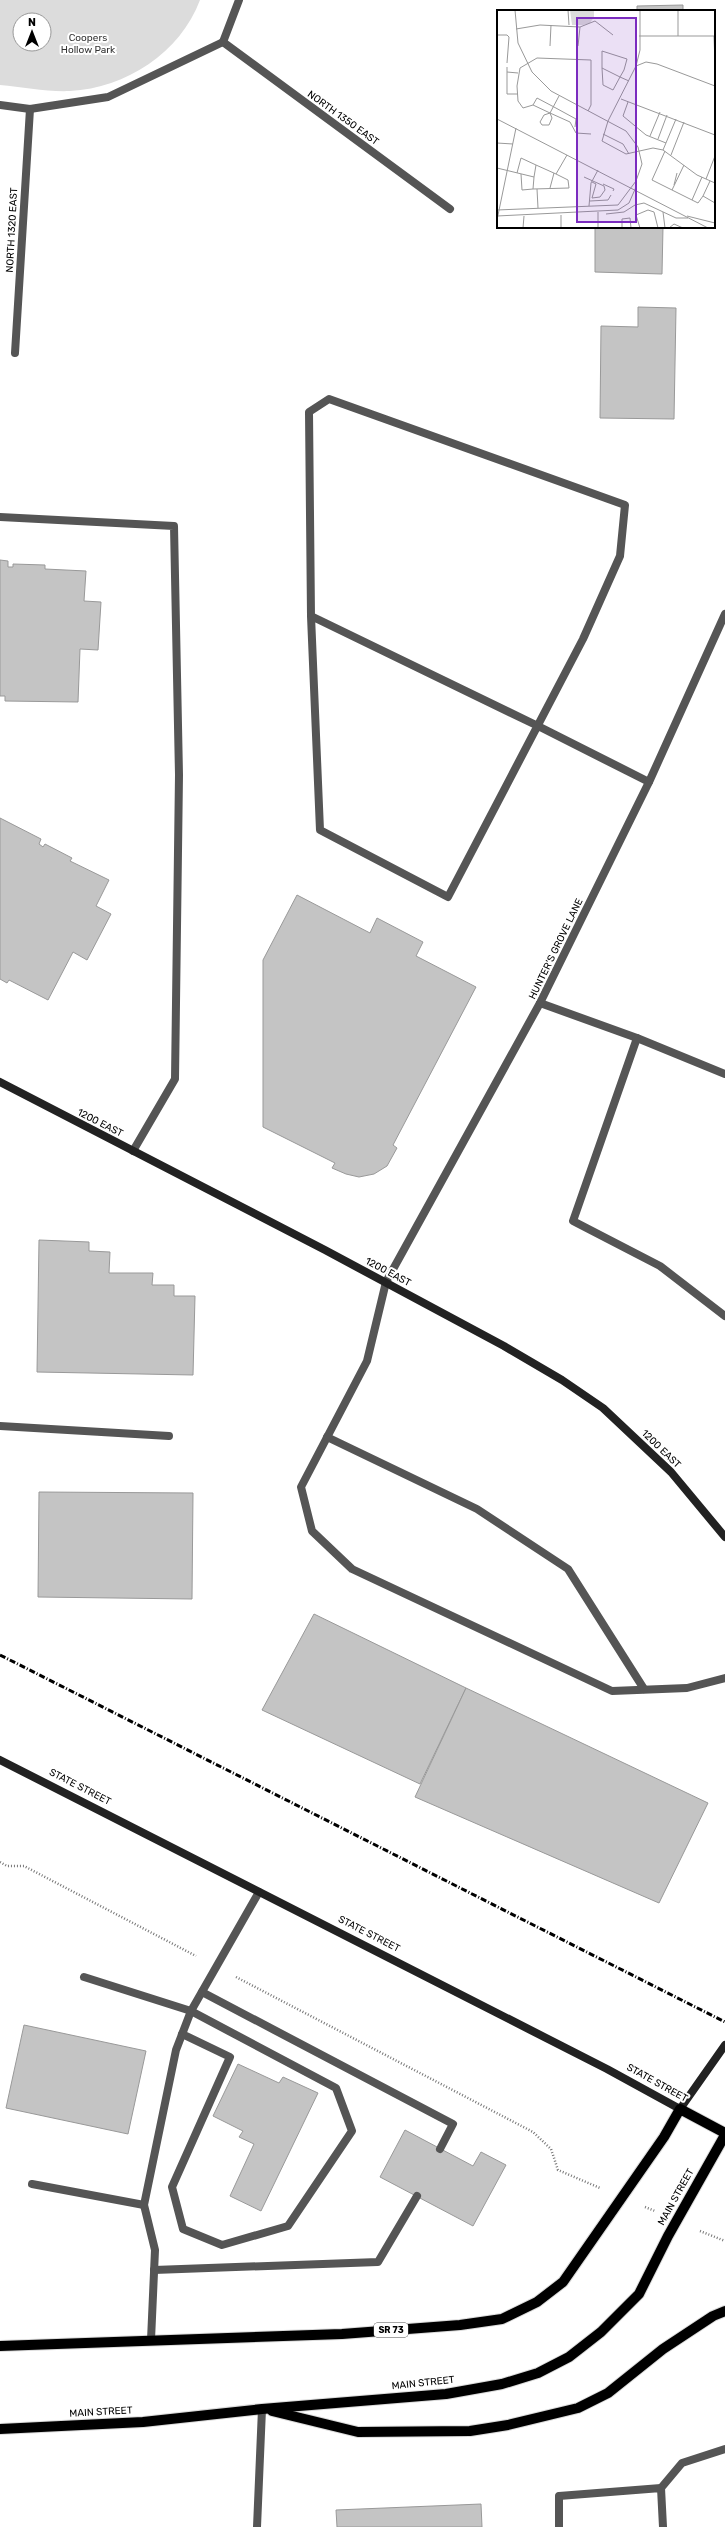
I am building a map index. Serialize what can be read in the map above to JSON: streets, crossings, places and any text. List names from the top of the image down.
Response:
{
  "streets": {
    "main road": [
      "1200 EAST",
      "STATE STREET",
      "MAIN STREET",
      "SR 73"
    ],
    "street": ["NORTH 1350 EAST", "NORTH 1320 EAST", "HUNTER'S GROVE LANE"]
  },
  "crossings": [
    ["HUNTER'S GROVE LANE", "1200 EAST"],
    ["STATE STREET", "MAIN STREET"],
    ["STATE STREET", "SR 73"]
  ],
  "parks": ["Coopers Hollow Park"],
  "north": "top"
}
